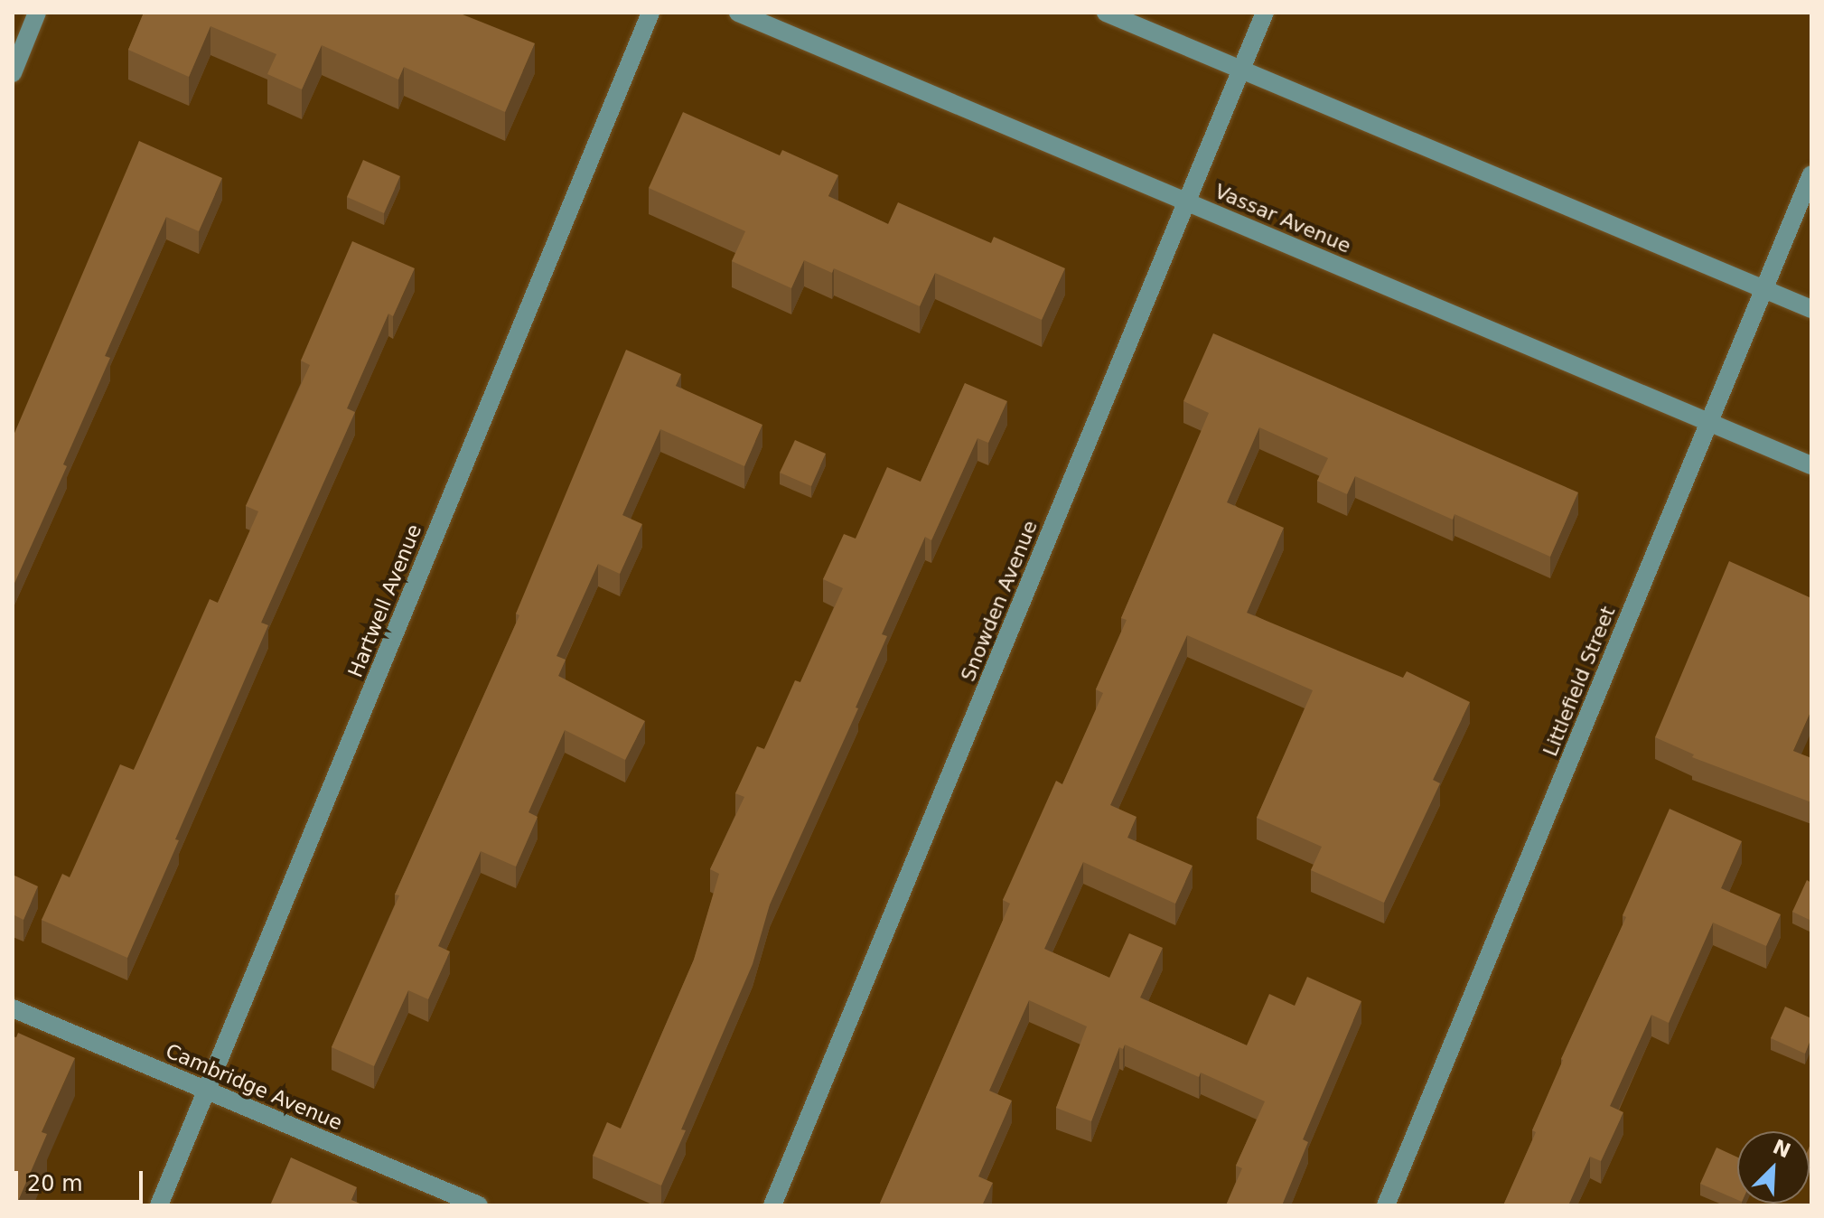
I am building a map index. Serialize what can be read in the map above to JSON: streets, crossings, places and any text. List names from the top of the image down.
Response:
{
  "streets": {
    "street": [
      "Vassar Avenue",
      "Hartwell Avenue",
      "Snowden Avenue",
      "Littlefield Street",
      "Cambridge Avenue"
    ]
  },
  "crossings": [
    ["Vassar Avenue", "Snowden Avenue"],
    ["Vassar Avenue", "Littlefield Street"],
    ["Hartwell Avenue", "Cambridge Avenue"]
  ],
  "scale_bar": "20 m",
  "north": "top right"
}
